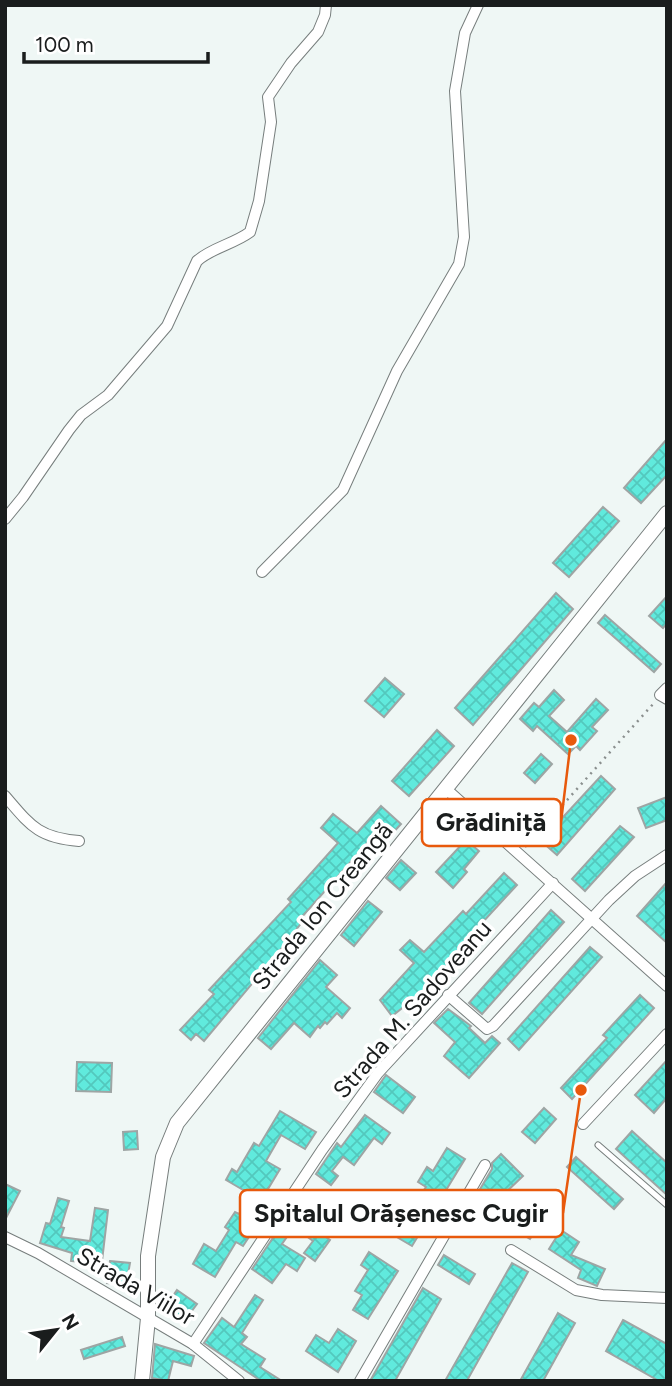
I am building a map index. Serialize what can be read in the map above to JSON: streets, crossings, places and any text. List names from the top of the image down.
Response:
{
  "streets": {
    "street": ["Strada Ion Creangă", "Strada M. Sadoveanu", "Strada Viilor"]
  },
  "crossings": [
    ["Strada Ion Creangă", "Strada Viilor"],
    ["Strada M. Sadoveanu", "Strada Viilor"]
  ],
  "places": ["Grădiniță", "Spitalul Orășenesc Cugir"],
  "scale_bar": "100 m",
  "north": "top right"
}
